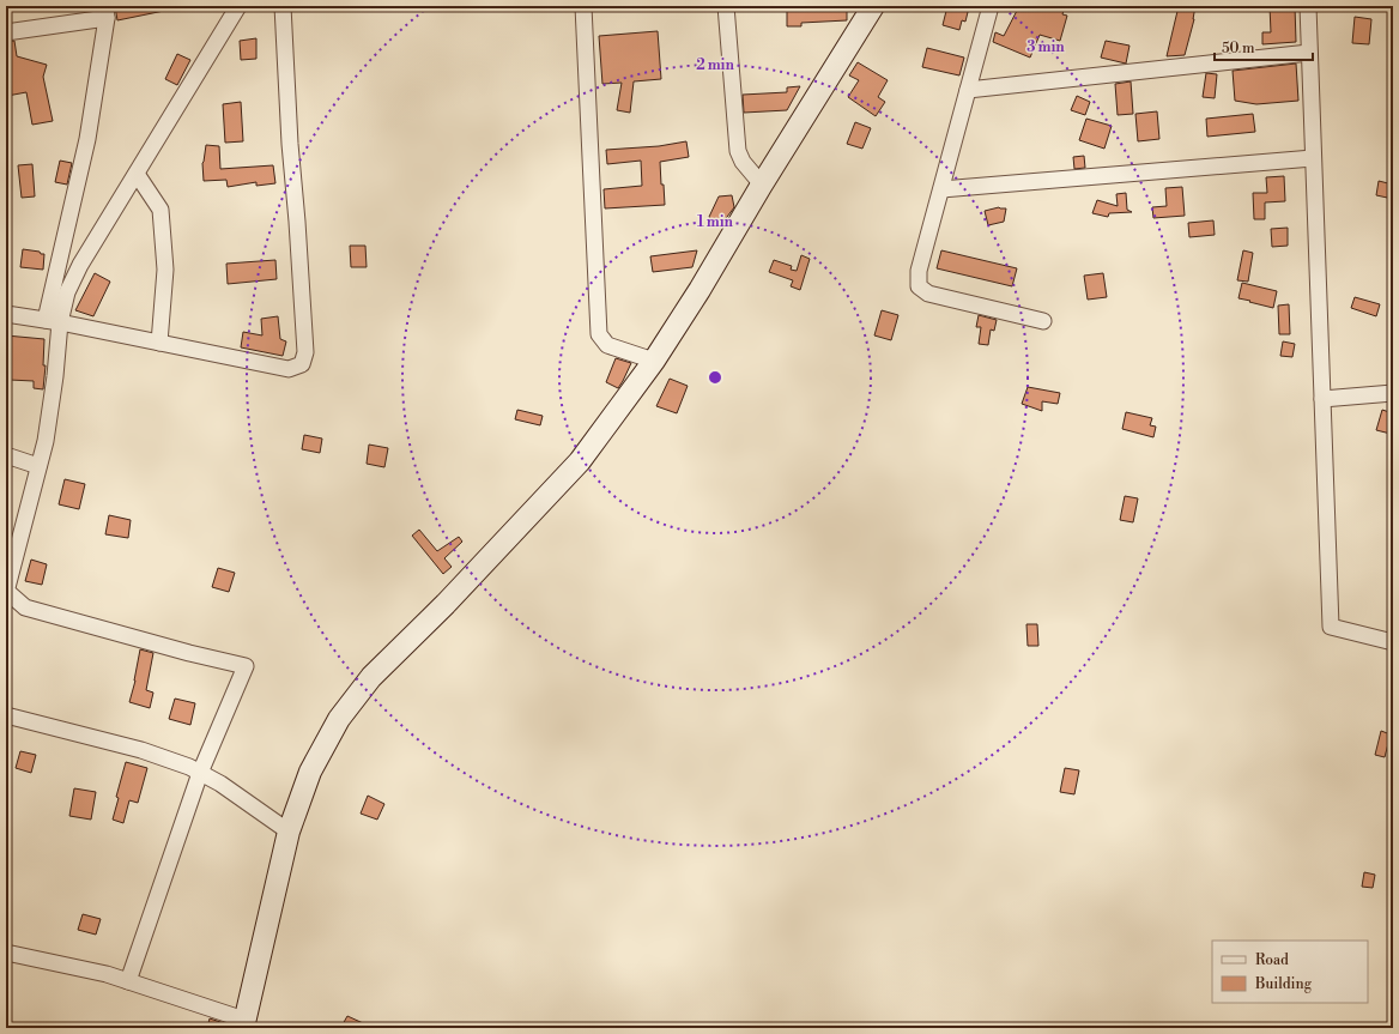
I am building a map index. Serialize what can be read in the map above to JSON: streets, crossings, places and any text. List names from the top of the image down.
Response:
{
  "legend": ["Road", "Building"],
  "scale_bar": "50 m",
  "rings": ["3 min", "2 min", "1 min"]
}
